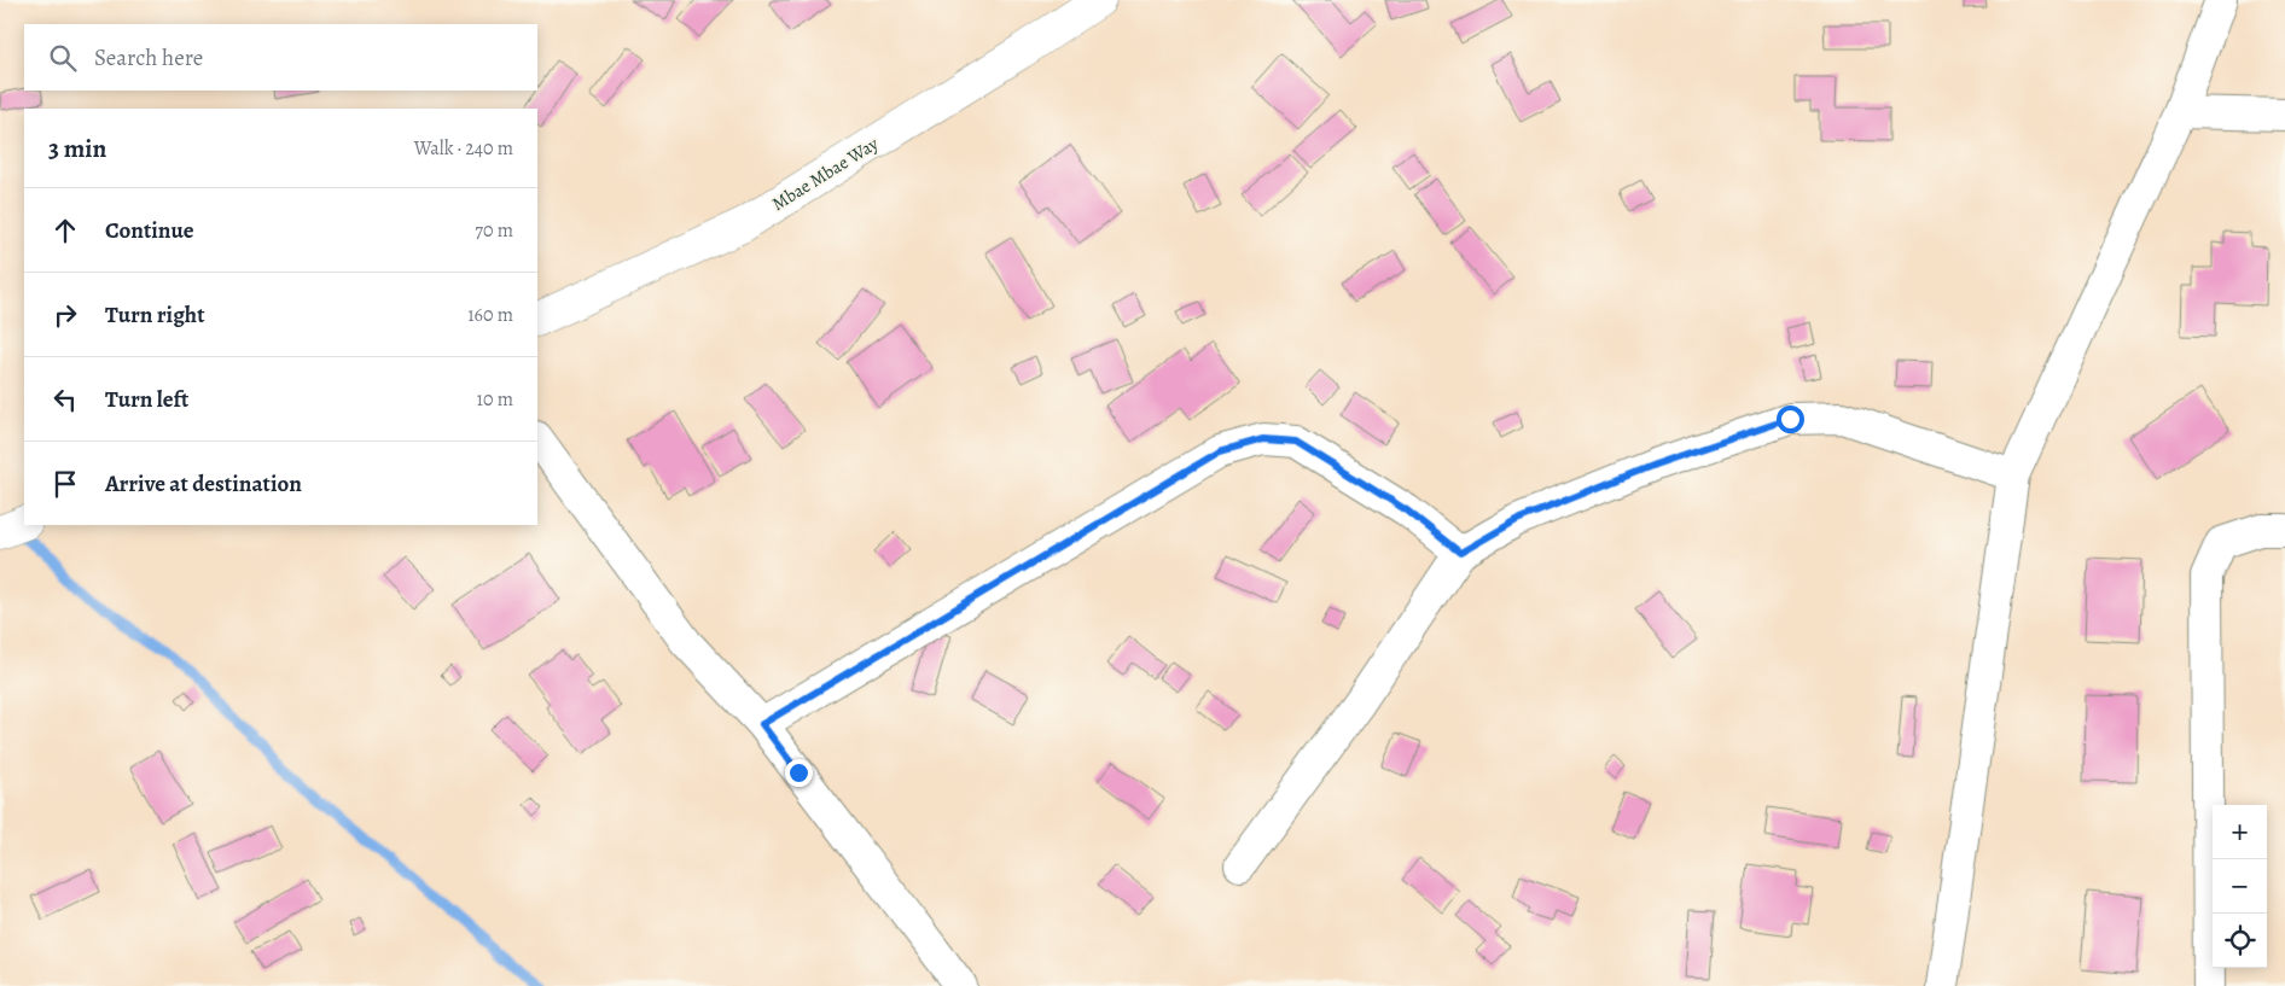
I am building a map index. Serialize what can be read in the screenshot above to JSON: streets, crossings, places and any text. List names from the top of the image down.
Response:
{
  "streets": {
    "street": ["Mbae Mbae Way"]
  },
  "page": {
    "search": "Search here",
    "heading": ["3 min", "Walk · 240 m"],
    "list": [
      ["Continue", "70 m"],
      ["Turn right", "160 m"],
      ["Turn left", "10 m"],
      "Arrive at destination"
    ],
    "map_buttons": ["+", "−"]
  }
}
